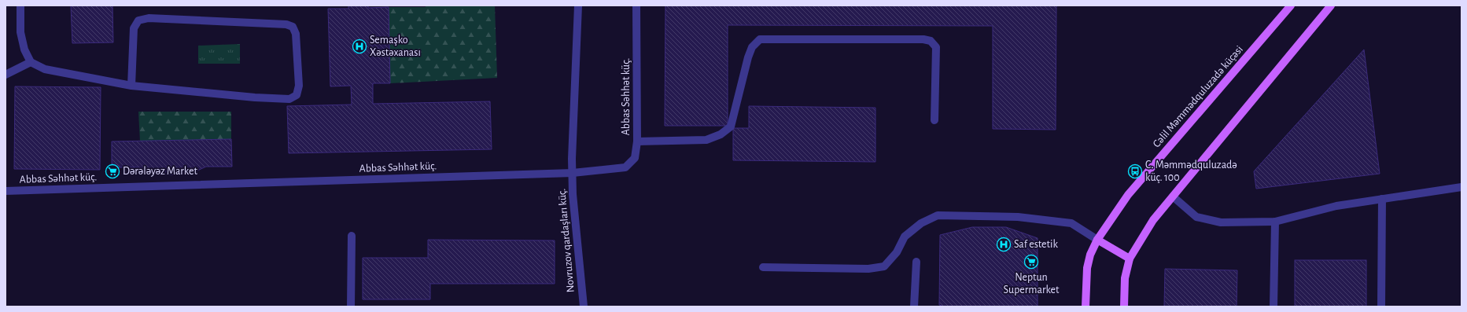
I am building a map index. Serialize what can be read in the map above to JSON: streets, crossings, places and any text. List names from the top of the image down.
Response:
{
  "streets": {
    "main road": ["Cəlil Məmmədquluzadə küçəsi"],
    "street": ["Abbas Səhhət küç.", "Novruzov qardaşları küç."]
  },
  "crossings": [
    ["Abbas Səhhət küç.", "Novruzov qardaşları küç."]
  ],
  "places": {
    "hospital": ["Semaşko Xəstəxanası", "Saf estetik"],
    "supermarket": ["Dərələyəz Market", "Neptun Supermarket"],
    "bus stop": ["C. Məmmədquluzadə küç. 100"]
  }
}
